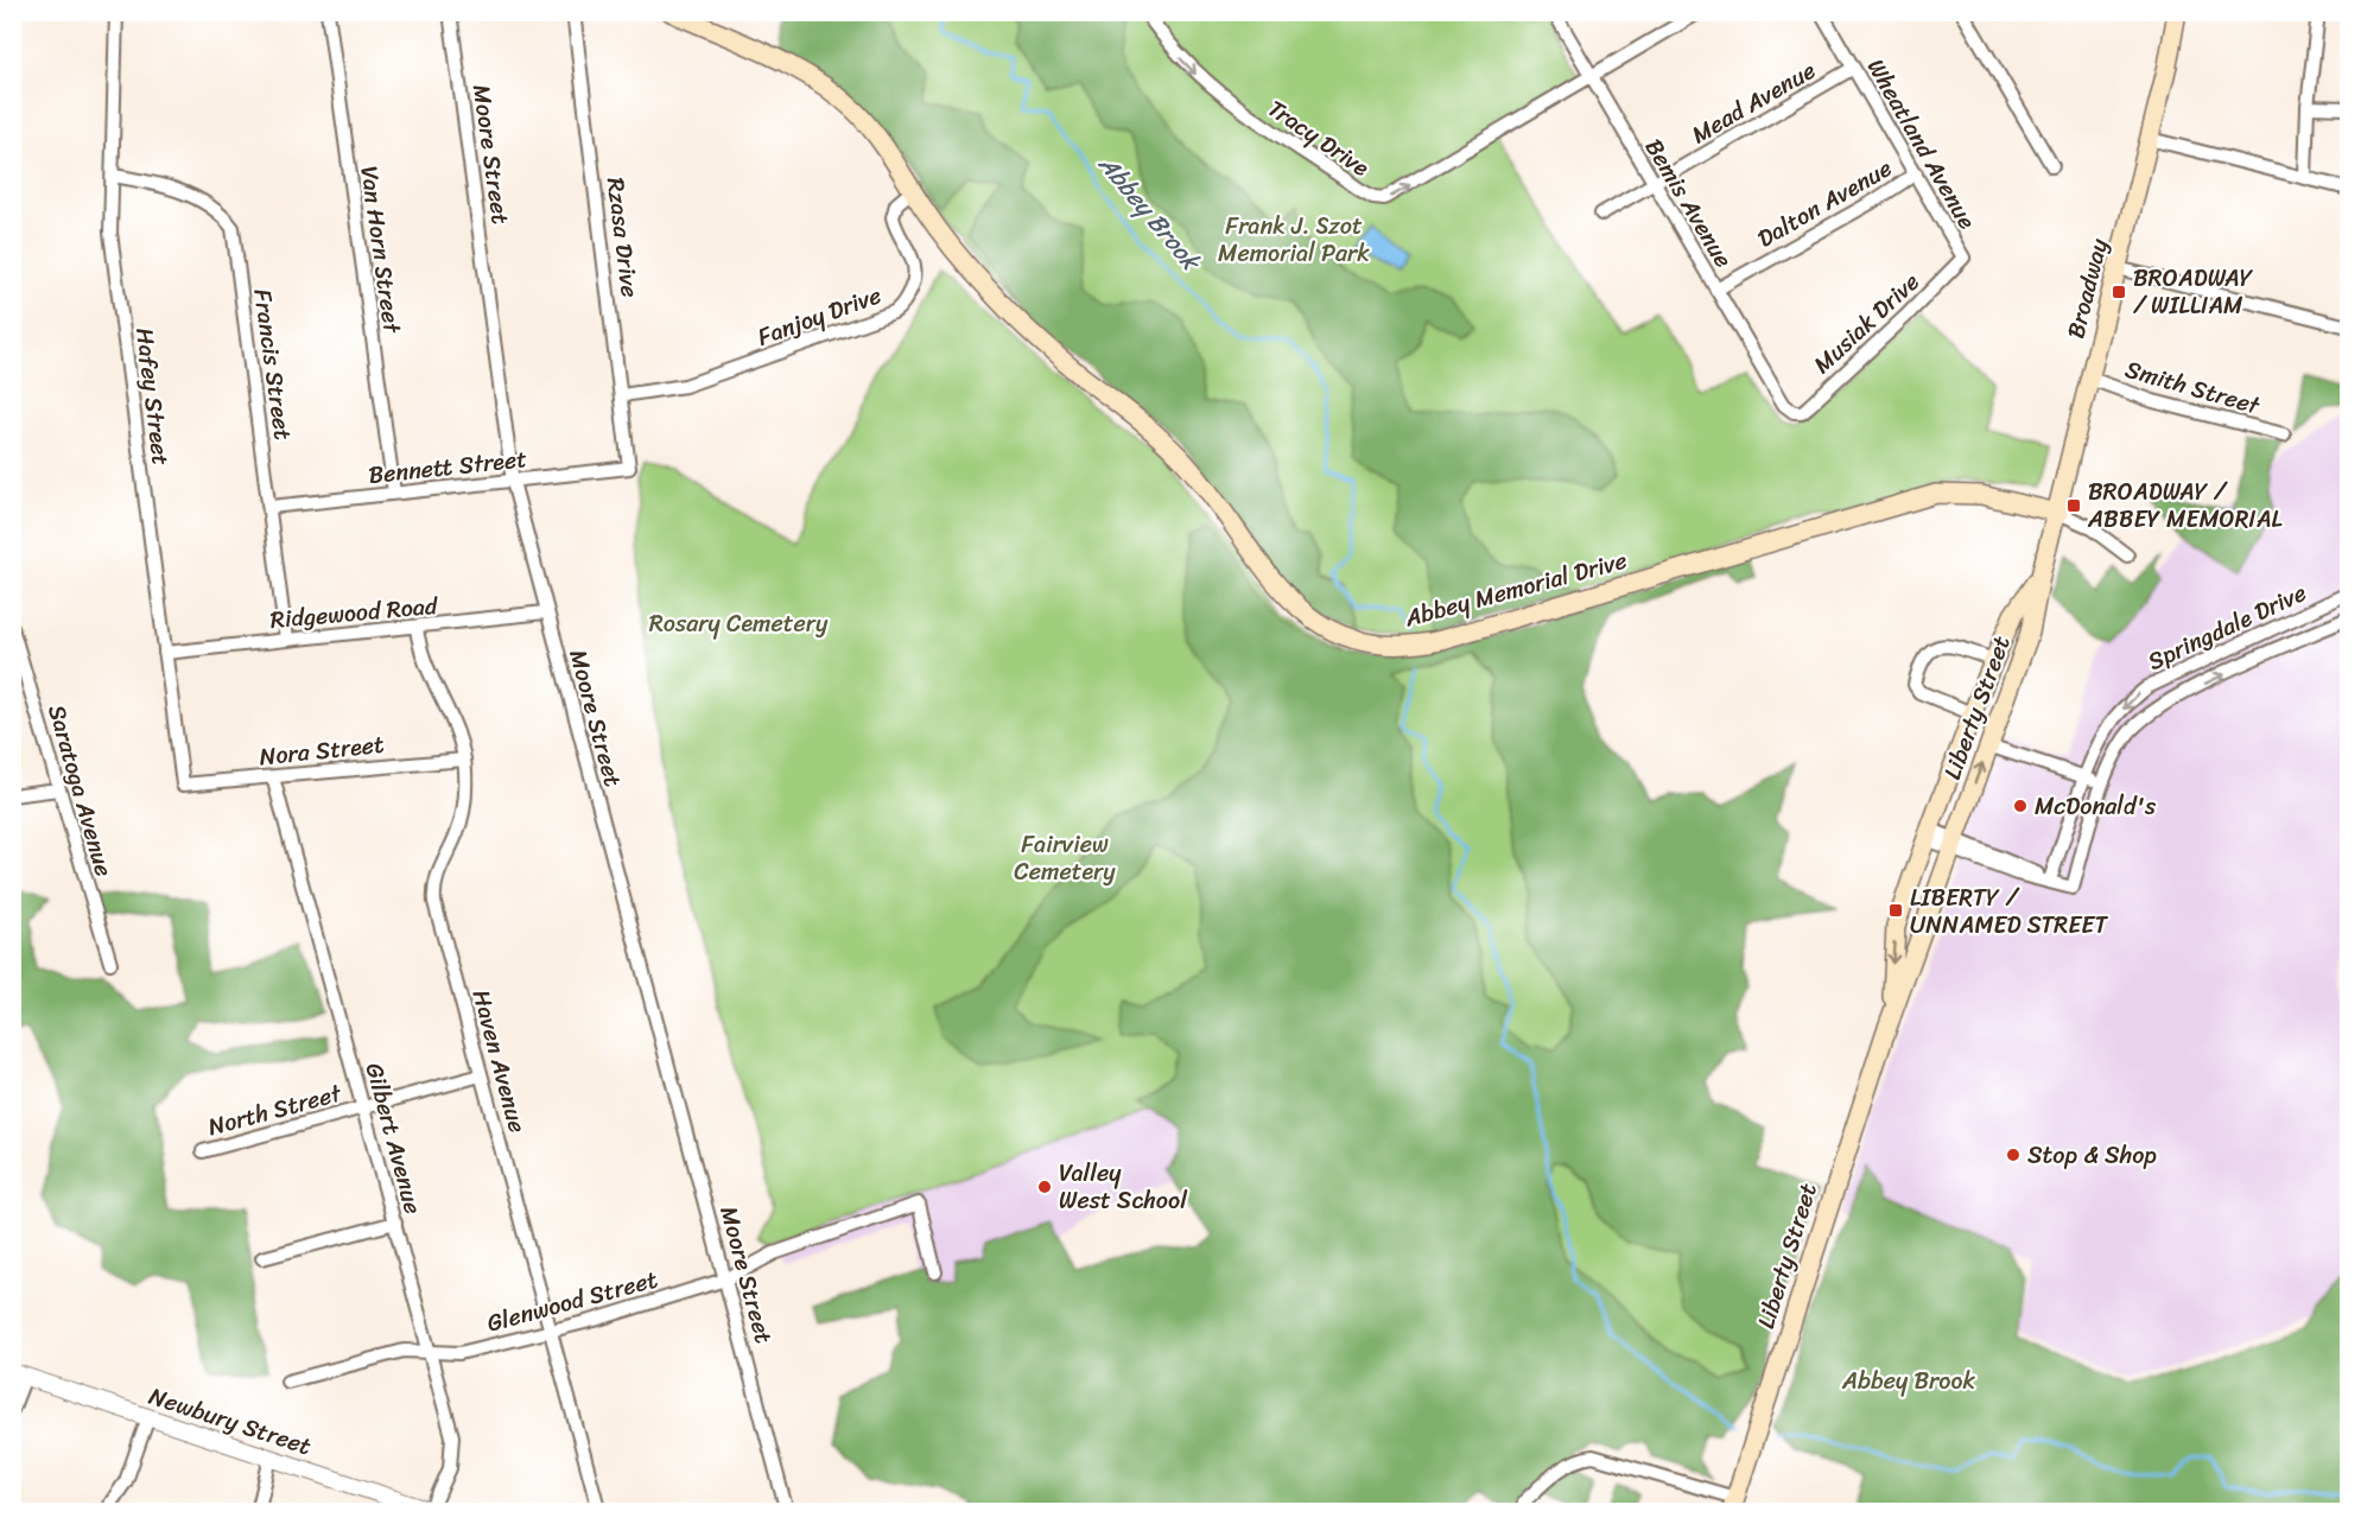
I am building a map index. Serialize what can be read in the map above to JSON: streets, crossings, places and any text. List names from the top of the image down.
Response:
{
  "streets": {
    "main road": ["Broadway", "Abbey Memorial Drive", "Liberty Street"],
    "street": [
      "Mead Avenue",
      "Tracy Drive",
      "Wheatland Avenue",
      "Moore Street",
      "Bemis Avenue",
      "Dalton Avenue",
      "Rzasa Drive",
      "Van Horn Street",
      "Fanjoy Drive",
      "Musiak Drive",
      "Francis Street",
      "Smith Street",
      "Hafey Street",
      "Bennett Street",
      "Ridgewood Road",
      "Springdale Drive",
      "Nora Street",
      "Saratoga Avenue",
      "Haven Avenue",
      "North Street",
      "Gilbert Avenue",
      "Glenwood Street",
      "Newbury Street"
    ]
  },
  "crossings": [
    ["Mead Avenue", "Wheatland Avenue"],
    ["Mead Avenue", "Bemis Avenue"],
    ["Tracy Drive", "Bemis Avenue"],
    ["Wheatland Avenue", "Dalton Avenue"],
    ["Wheatland Avenue", "Musiak Drive"],
    ["Moore Street", "Bennett Street"],
    ["Moore Street", "Ridgewood Road"],
    ["Moore Street", "Glenwood Street"],
    ["Bemis Avenue", "Dalton Avenue"],
    ["Bemis Avenue", "Musiak Drive"],
    ["Rzasa Drive", "Fanjoy Drive"],
    ["Rzasa Drive", "Bennett Street"],
    ["Van Horn Street", "Bennett Street"],
    ["Broadway", "Smith Street"],
    ["Broadway", "Abbey Memorial Drive"],
    ["Broadway", "Liberty Street"],
    ["Fanjoy Drive", "Abbey Memorial Drive"],
    ["Francis Street", "Hafey Street"],
    ["Francis Street", "Bennett Street"],
    ["Francis Street", "Ridgewood Road"],
    ["Hafey Street", "Ridgewood Road"],
    ["Hafey Street", "Nora Street"],
    ["Ridgewood Road", "Haven Avenue"],
    ["Nora Street", "Haven Avenue"],
    ["Nora Street", "Gilbert Avenue"],
    ["Haven Avenue", "North Street"],
    ["Haven Avenue", "Glenwood Street"],
    ["North Street", "Gilbert Avenue"],
    ["Gilbert Avenue", "Glenwood Street"],
    ["Gilbert Avenue", "Newbury Street"]
  ],
  "one_way": ["Tracy Drive"],
  "water": ["Abbey Brook"],
  "parks": [
    "Frank J. Szot Memorial Park",
    "Rosary Cemetery",
    "Fairview Cemetery",
    "Abbey Brook"
  ],
  "places": {
    "transit": ["BROADWAY / WILLIAM", "BROADWAY / ABBEY MEMORIAL", "LIBERTY / UNNAMED STREET"],
    "other": ["McDonald's", "Stop & Shop", "Valley West School"]
  }
}
